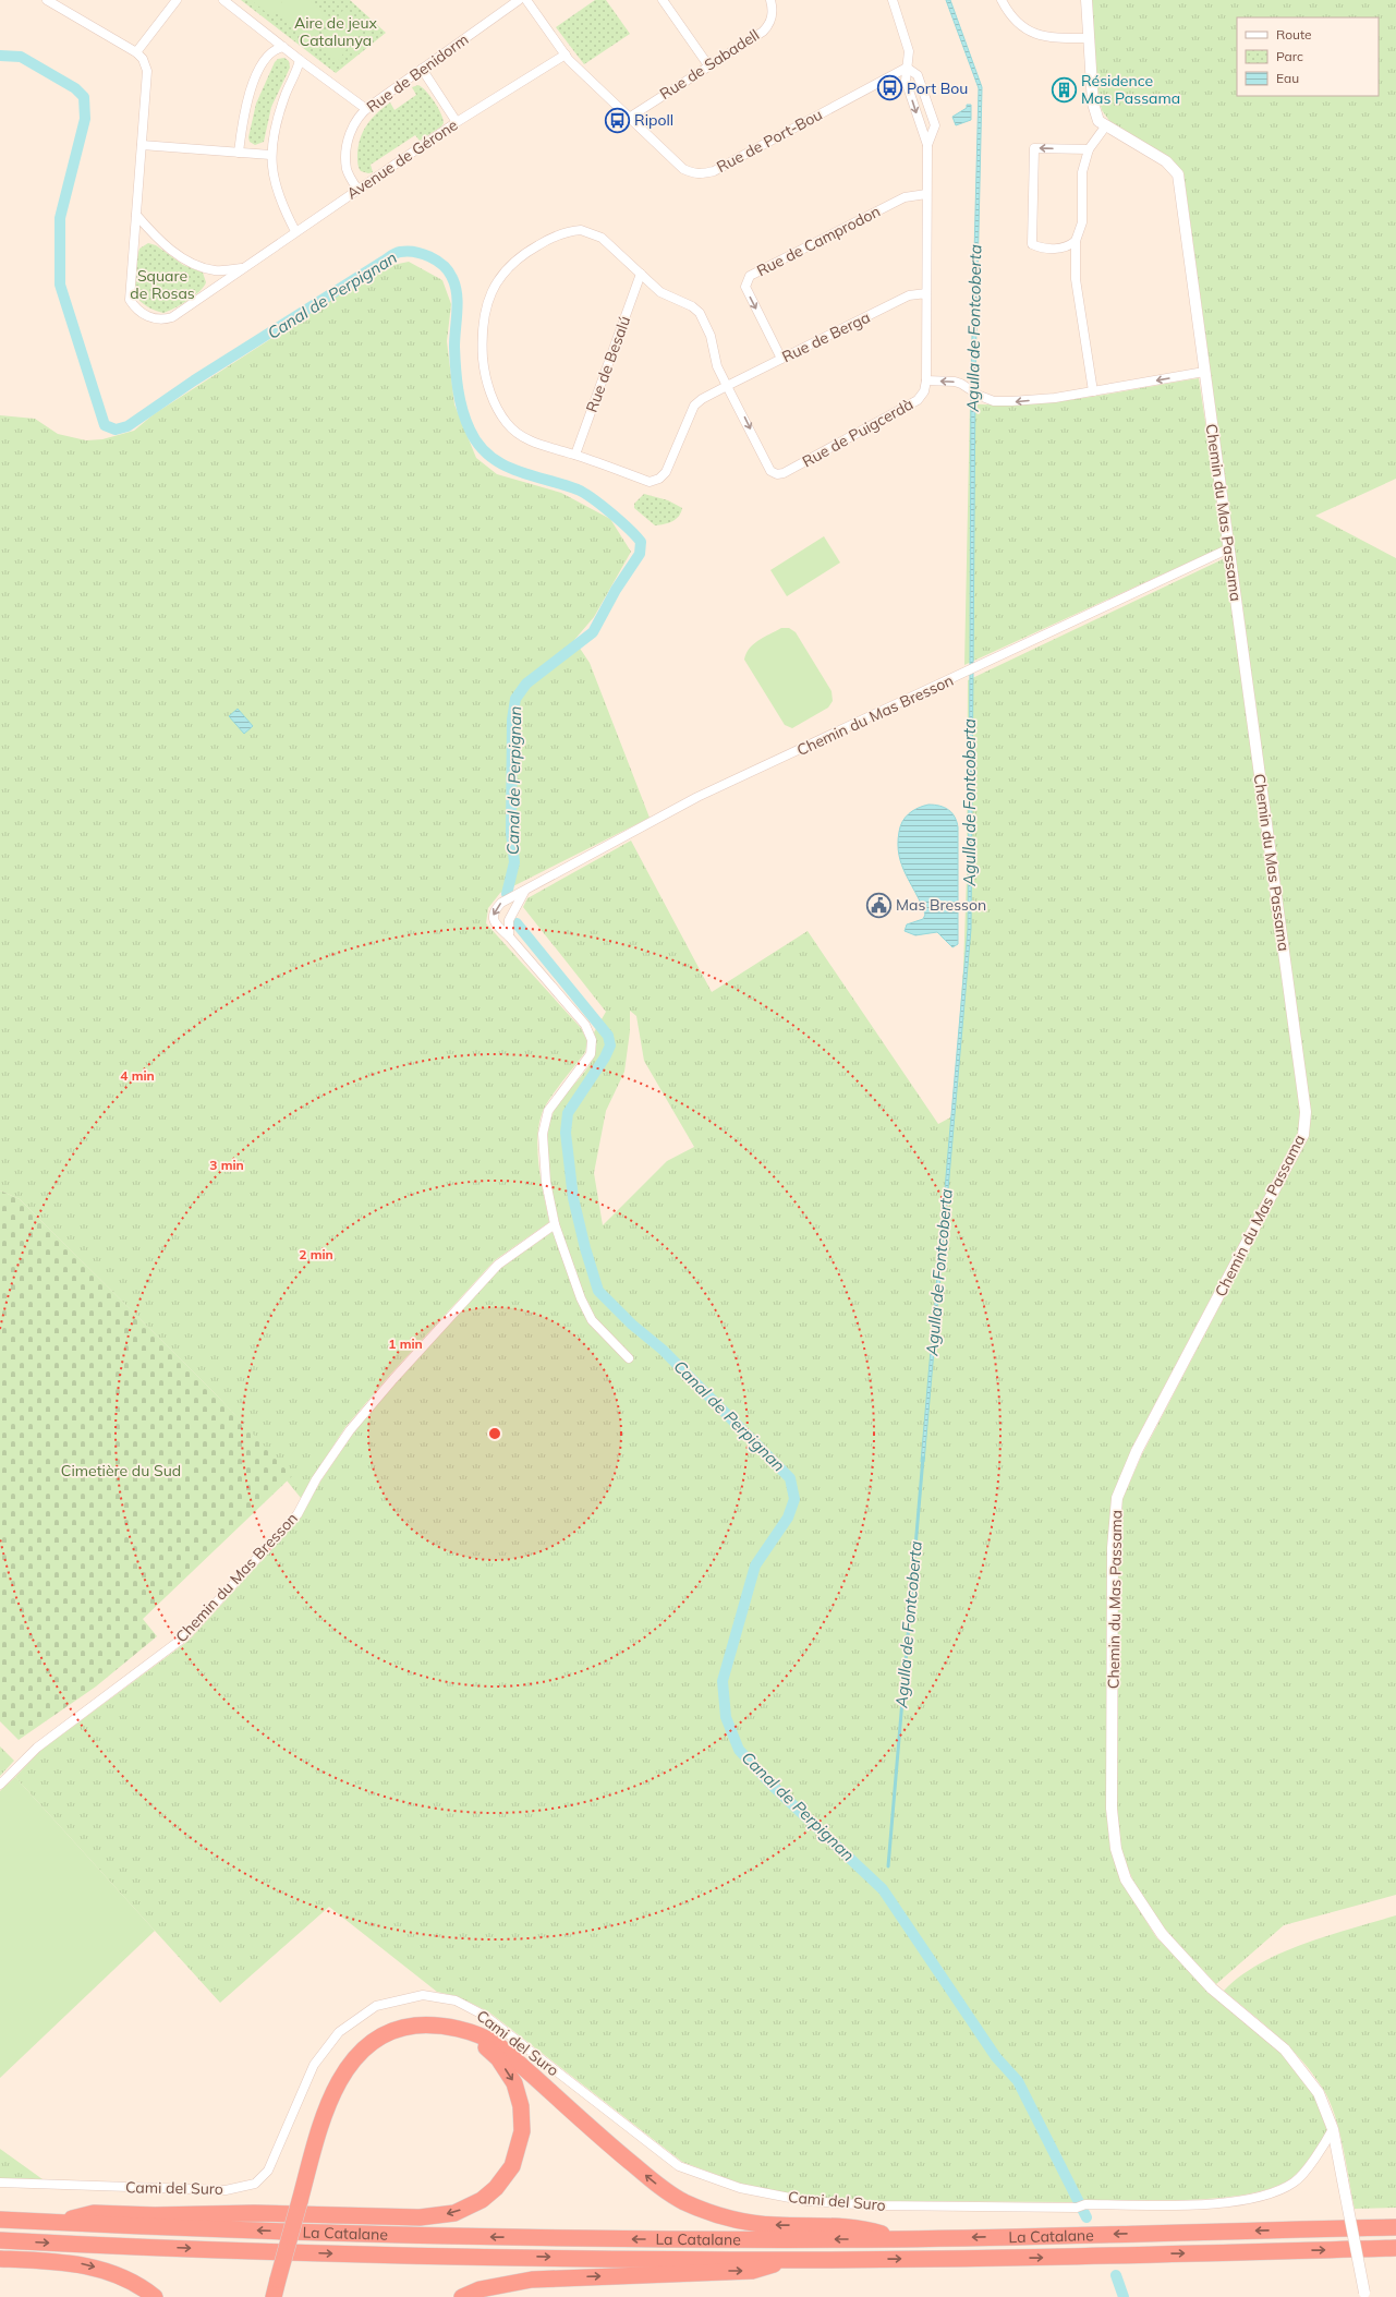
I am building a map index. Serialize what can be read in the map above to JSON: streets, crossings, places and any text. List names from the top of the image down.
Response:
{
  "streets": {
    "highway": ["La Catalane"],
    "street": [
      "Rue de Sabadell",
      "Rue de Benidorm",
      "Rue de Port-Bou",
      "Avenue de Gérone",
      "Rue de Camprodon",
      "Rue de Berga",
      "Rue de Besalú",
      "Rue de Puigcerdà",
      "Chemin du Mas Passama",
      "Chemin du Mas Bresson",
      "Cami del Suro"
    ]
  },
  "crossings": [
    ["Rue de Sabadell", "Rue de Port-Bou"],
    ["Rue de Benidorm", "Avenue de Gérone"],
    ["Rue de Port-Bou", "Avenue de Gérone"],
    ["Rue de Camprodon", "Rue de Berga"],
    ["Rue de Camprodon", "Rue de Puigcerdà"],
    ["Rue de Berga", "Rue de Besalú"],
    ["Rue de Berga", "Rue de Puigcerdà"],
    ["Chemin du Mas Passama", "Chemin du Mas Bresson"],
    ["Chemin du Mas Passama", "Cami del Suro"]
  ],
  "water": ["Canal de Perpignan", "Agulla de Fontcoberta"],
  "parks": ["Aire de jeux Catalunya", "Square de Rosas", "Cimetière du Sud"],
  "places": {
    "bus stop": ["Port Bou", "Ripoll"],
    "building": ["Résidence Mas Passama"],
    "public building": ["Mas Bresson"]
  },
  "legend": ["Route", "Parc", "Eau"],
  "rings": [
    "4 min",
    "3 min",
    "2 min",
    "1 min"
  ]
}
